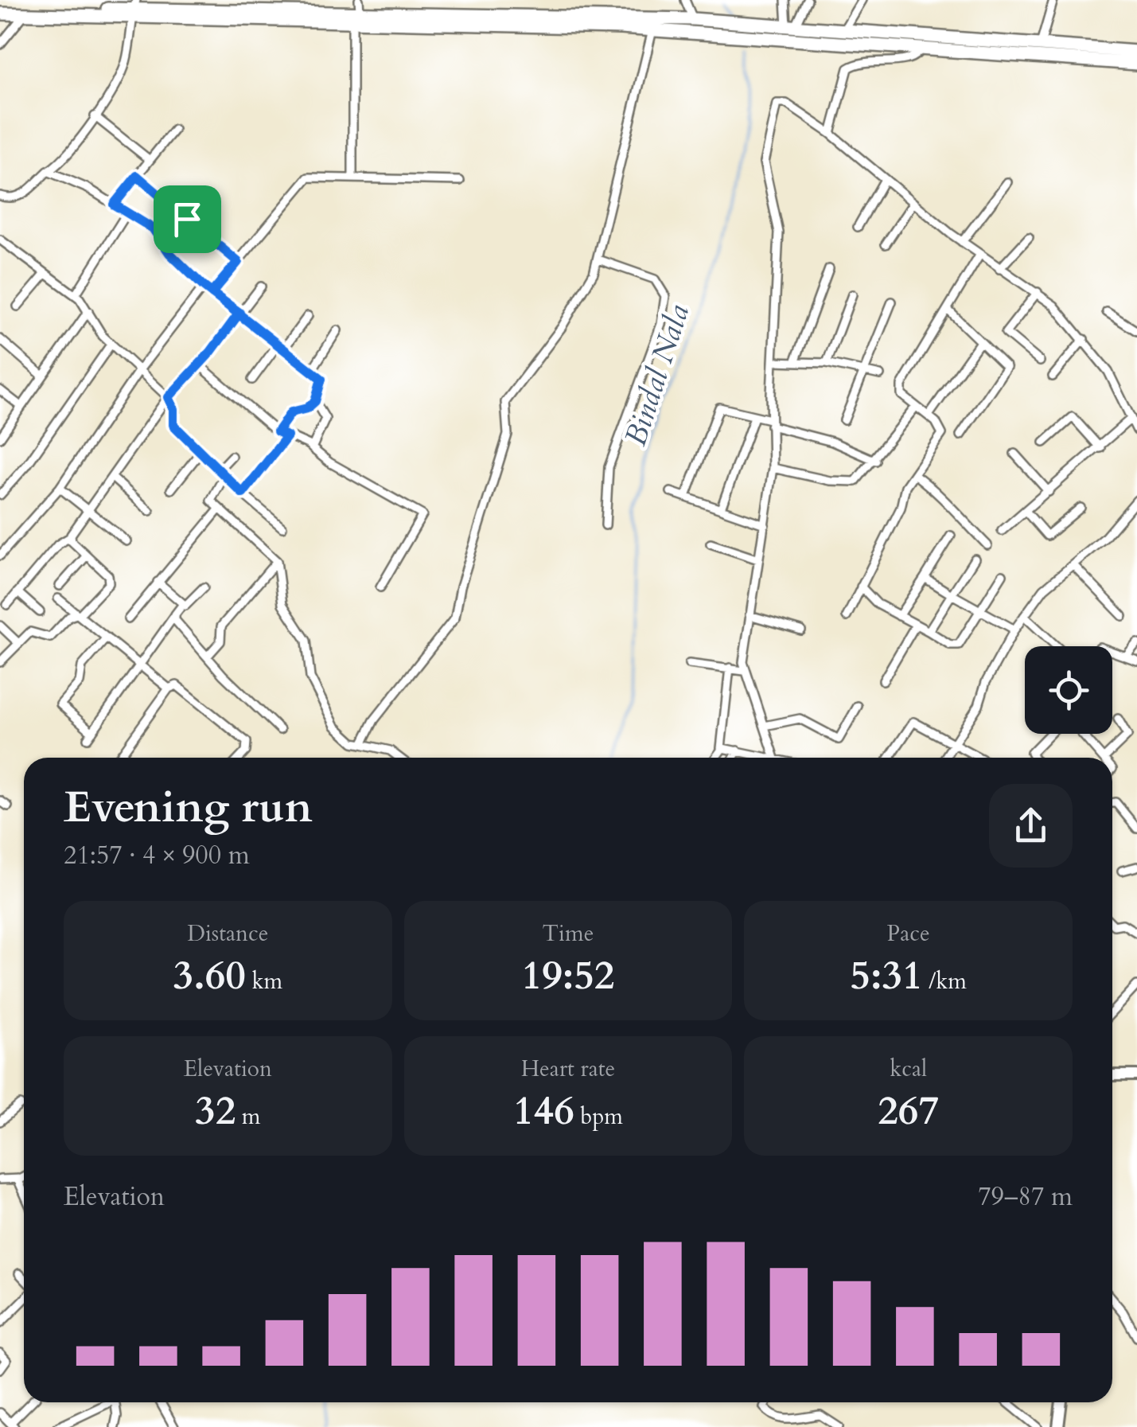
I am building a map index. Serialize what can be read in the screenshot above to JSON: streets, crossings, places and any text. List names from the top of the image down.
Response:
{
  "water": ["Bindal Nala"],
  "page": {
    "heading": ["Evening run", "21:57 · 4 × 900 m"],
    "stats": [
      ["Distance", "3.60 km"],
      ["Time", "19:52"],
      ["Pace", "5:31 /km"],
      ["Elevation", "32 m"],
      ["Heart rate", "146 bpm"],
      ["kcal", "267"]
    ],
    "chart": ["Elevation", "79–87 m"]
  }
}
